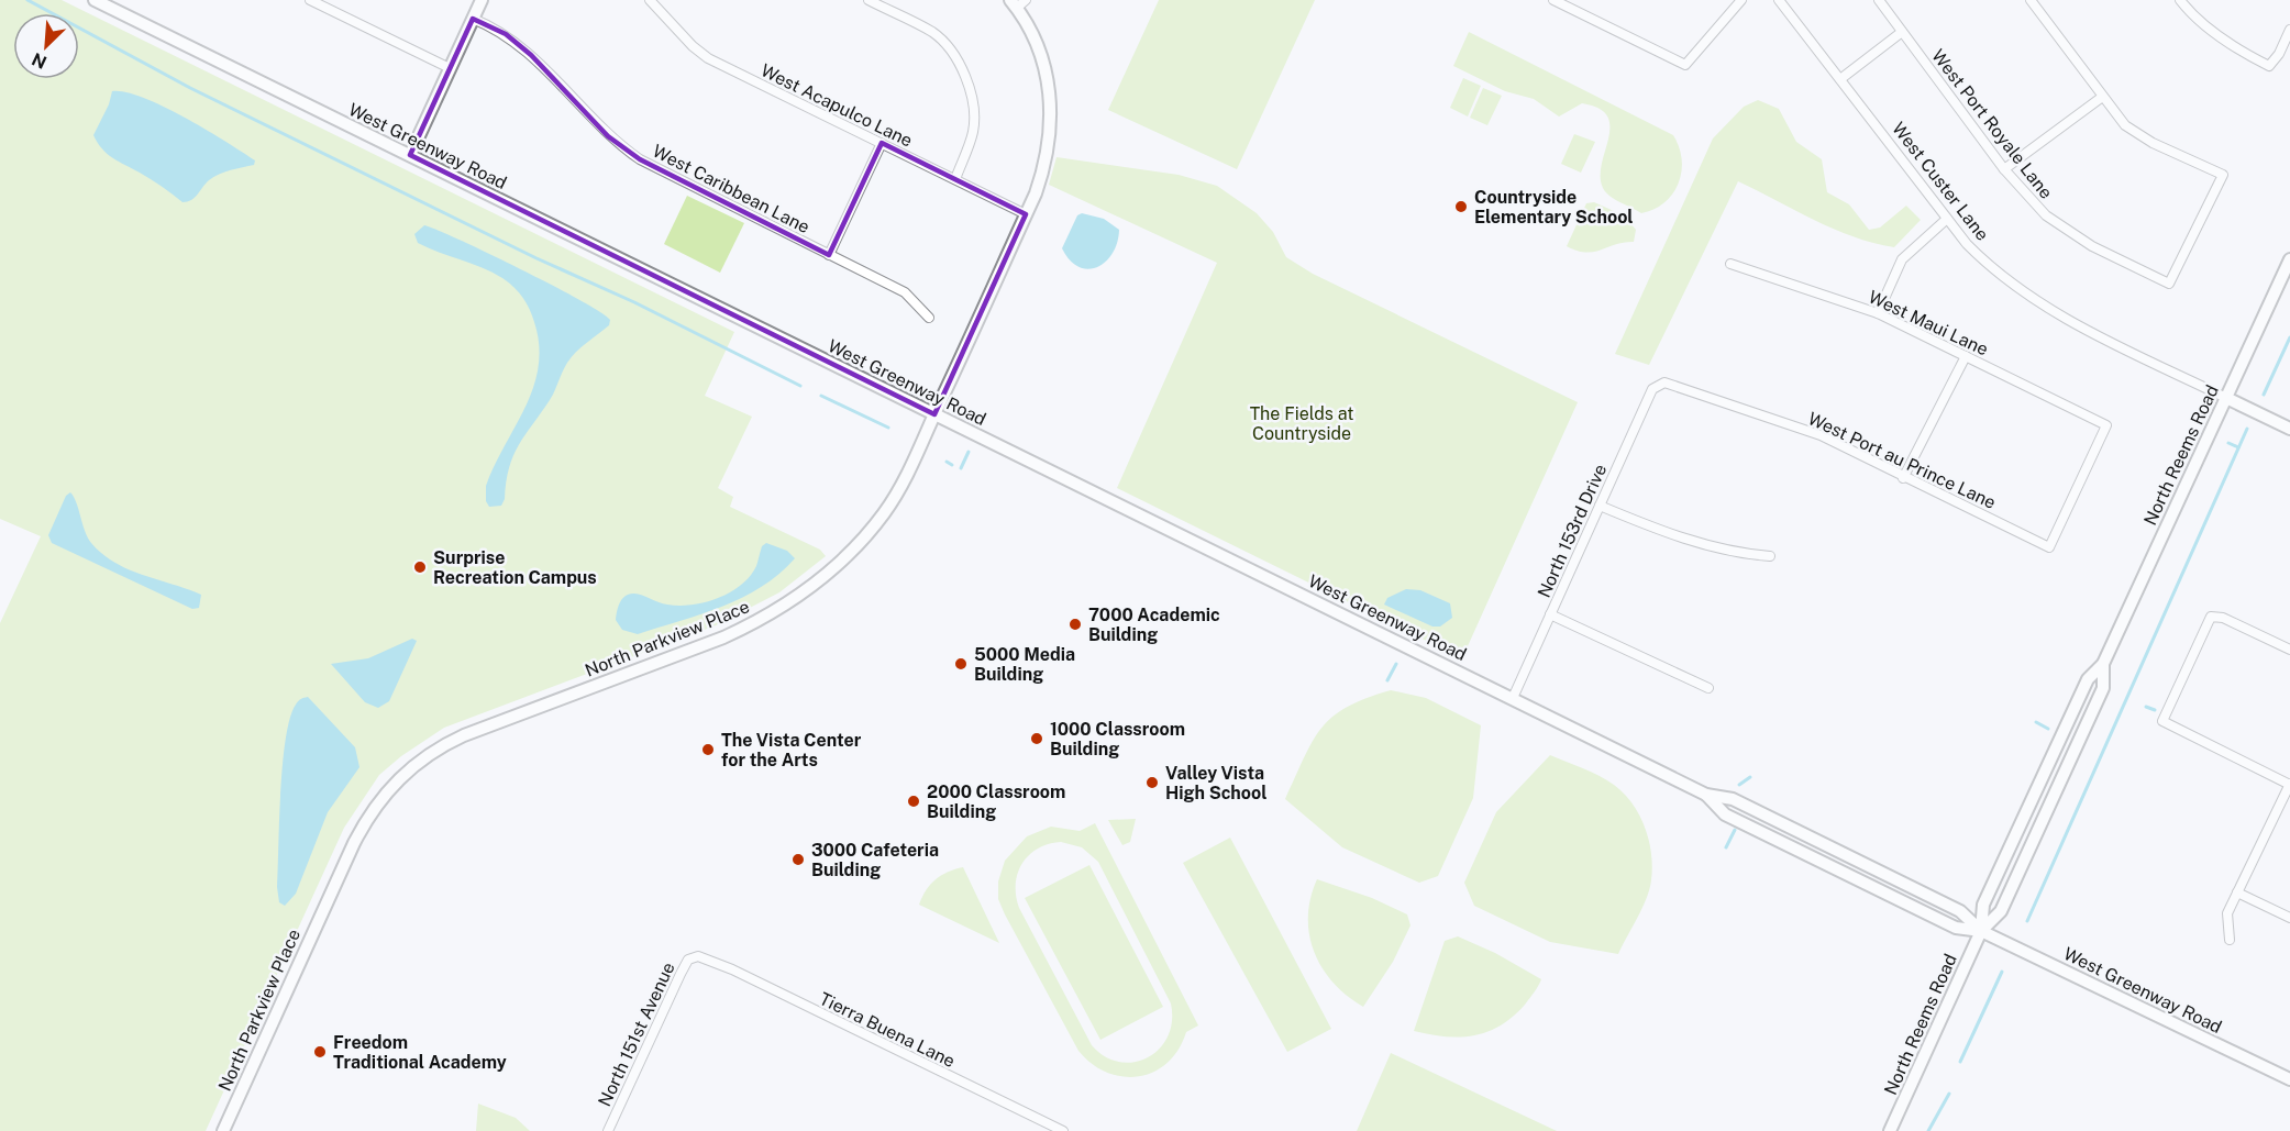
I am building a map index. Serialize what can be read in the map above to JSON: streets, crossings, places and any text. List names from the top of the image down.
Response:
{
  "streets": {
    "main road": [
      "West Greenway Road",
      "West Custer Lane",
      "North Reems Road",
      "North Parkview Place"
    ],
    "street": [
      "West Acapulco Lane",
      "West Port Royale Lane",
      "West Caribbean Lane",
      "West Maui Lane",
      "West Port au Prince Lane",
      "North 153rd Drive",
      "Tierra Buena Lane",
      "North 151st Avenue"
    ]
  },
  "crossings": [
    ["West Acapulco Lane", "North Parkview Place"],
    ["West Greenway Road", "North Reems Road"],
    ["West Greenway Road", "North 153rd Drive"],
    ["West Greenway Road", "North Parkview Place"],
    ["West Custer Lane", "North Reems Road"],
    ["West Maui Lane", "West Port au Prince Lane"],
    ["West Port au Prince Lane", "North 153rd Drive"],
    ["Tierra Buena Lane", "North 151st Avenue"]
  ],
  "parks": ["The Fields at Countryside"],
  "places": [
    "Countryside Elementary School",
    "Surprise Recreation Campus",
    "7000 Academic Building",
    "5000 Media Building",
    "1000 Classroom Building",
    "The Vista Center for the Arts",
    "Valley Vista High School",
    "2000 Classroom Building",
    "3000 Cafeteria Building",
    "Freedom Traditional Academy"
  ],
  "north": "bottom left"
}
